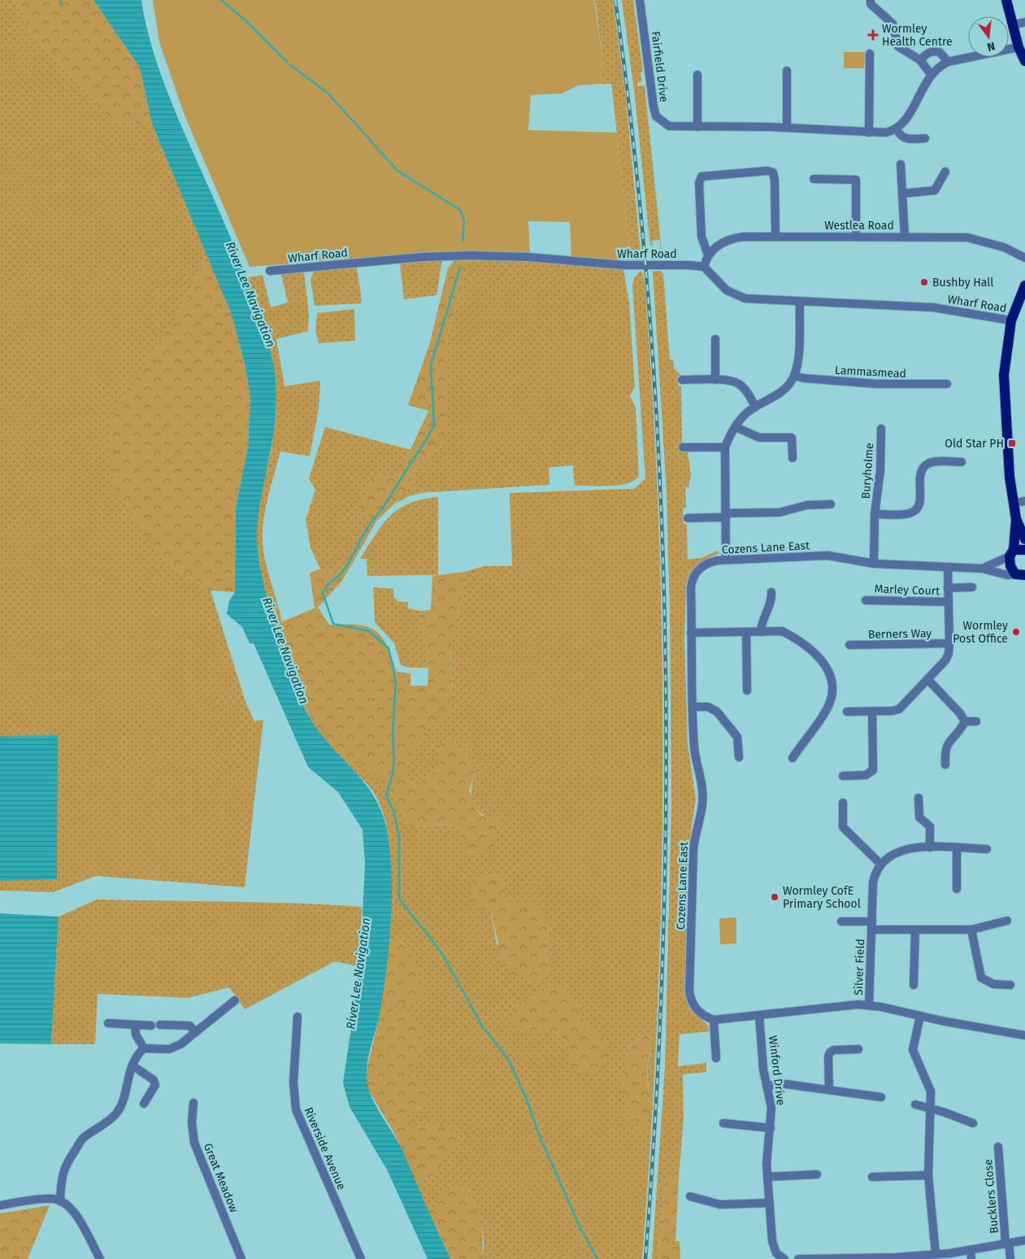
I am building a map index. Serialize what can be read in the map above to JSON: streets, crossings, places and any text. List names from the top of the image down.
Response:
{
  "streets": {
    "street": [
      "Fairfield Drive",
      "Westlea Road",
      "Wharf Road",
      "Lammasmead",
      "Buryholme",
      "Cozens Lane East",
      "Marley Court",
      "Berners Way",
      "Silver Field",
      "Winford Drive",
      "Riverside Avenue",
      "Great Meadow",
      "Bucklers Close"
    ]
  },
  "crossings": [
    ["Buryholme", "Cozens Lane East"]
  ],
  "water": ["River Lee Navigation"],
  "places": {
    "health": ["Wormley Health Centre"],
    "other": ["Bushby Hall", "Wormley Post Office", "Wormley CofE Primary School"],
    "transit": ["Old Star PH"]
  },
  "north": "bottom"
}
